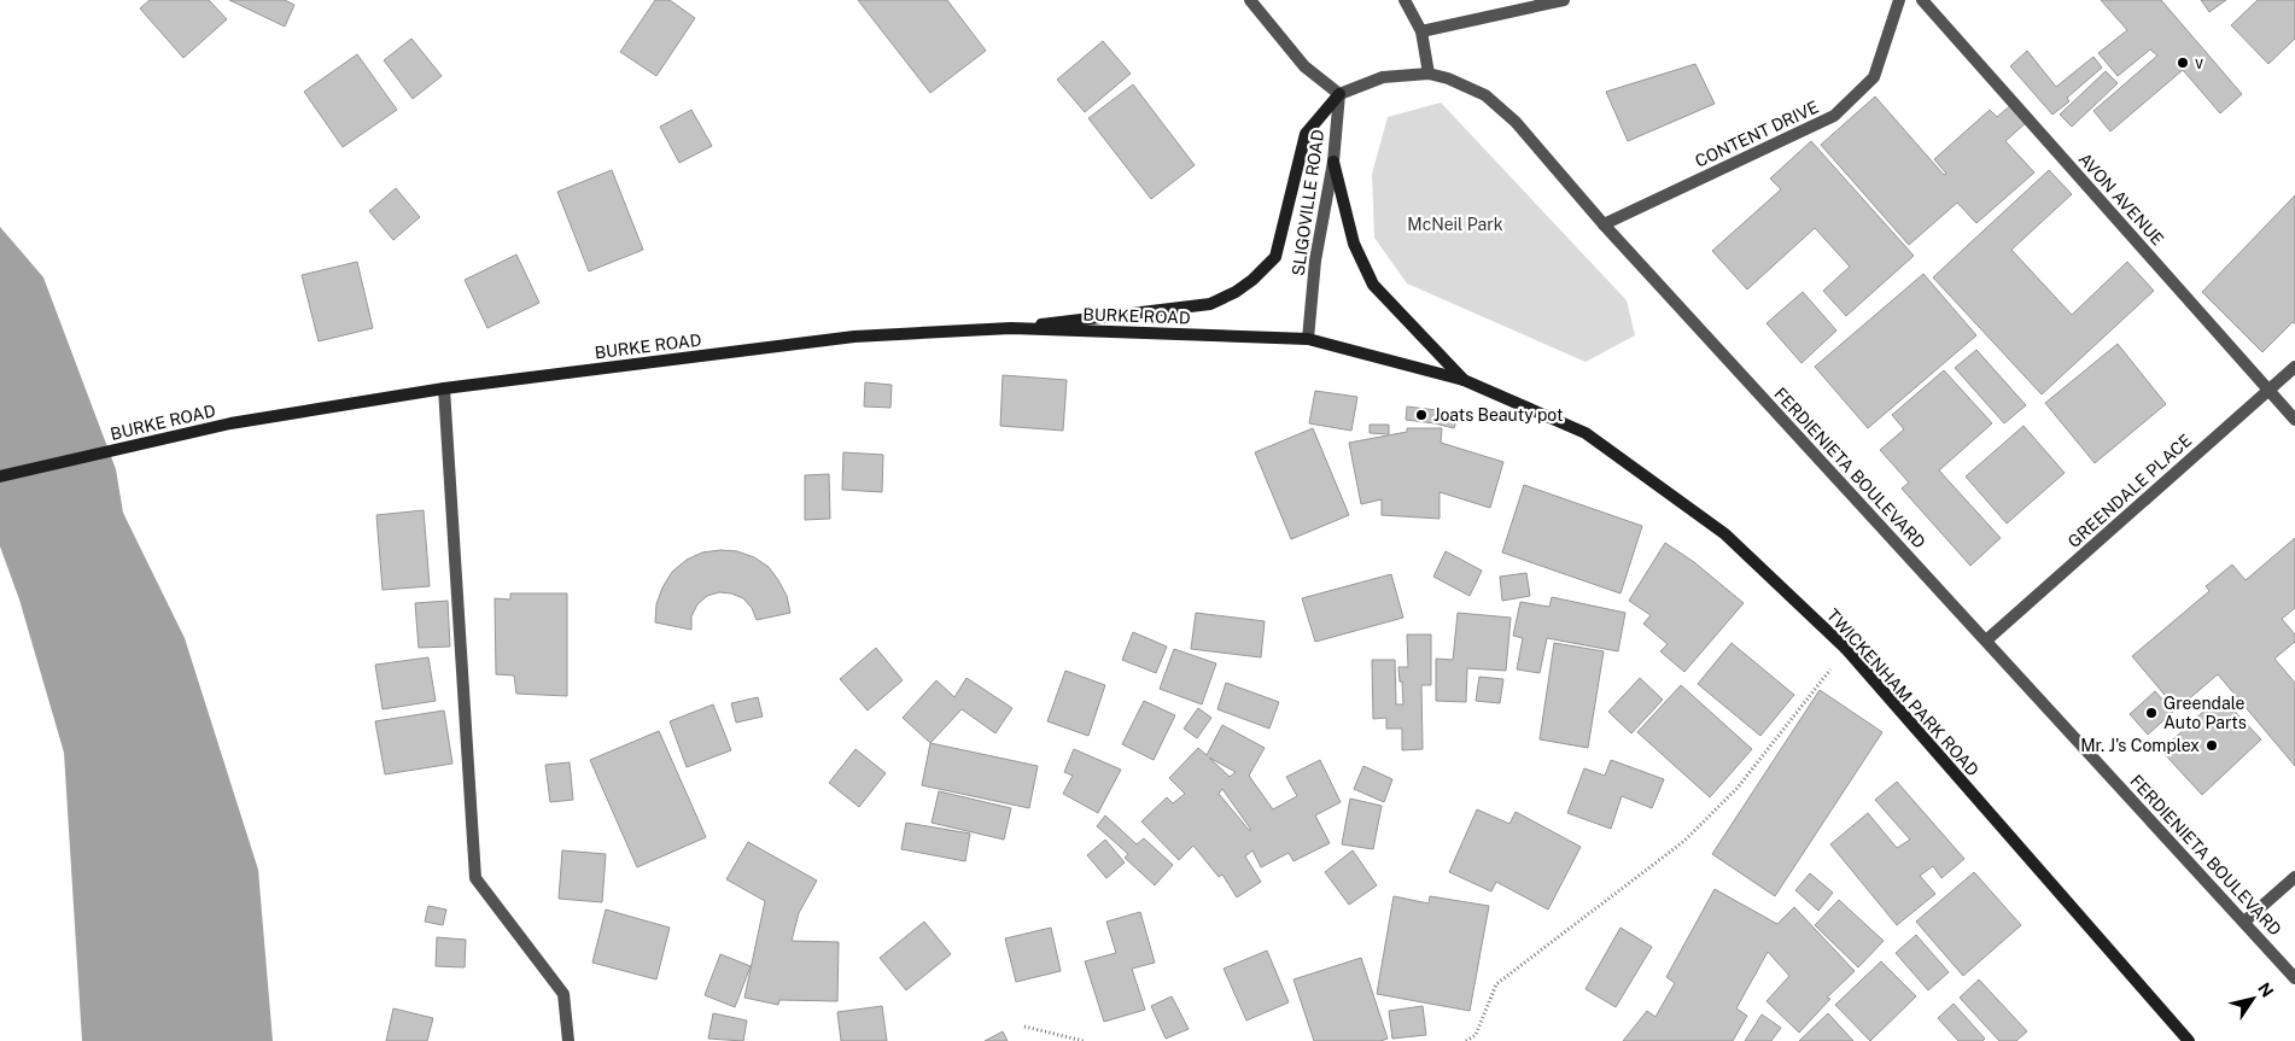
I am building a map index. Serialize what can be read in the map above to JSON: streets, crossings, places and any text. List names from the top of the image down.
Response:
{
  "streets": {
    "main road": ["BURKE ROAD", "TWICKENHAM PARK ROAD"],
    "street": [
      "CONTENT DRIVE",
      "AVON AVENUE",
      "SLIGOVILLE ROAD",
      "FERDIENIETA BOULEVARD",
      "GREENDALE PLACE"
    ]
  },
  "crossings": [
    ["CONTENT DRIVE", "FERDIENIETA BOULEVARD"],
    ["AVON AVENUE", "GREENDALE PLACE"],
    ["SLIGOVILLE ROAD", "BURKE ROAD"],
    ["SLIGOVILLE ROAD", "FERDIENIETA BOULEVARD"],
    ["SLIGOVILLE ROAD", "TWICKENHAM PARK ROAD"],
    ["BURKE ROAD", "TWICKENHAM PARK ROAD"],
    ["FERDIENIETA BOULEVARD", "GREENDALE PLACE"]
  ],
  "parks": ["McNeil Park"],
  "places": [
    "v",
    "Joats Beauty pot",
    "Greendale Auto Parts",
    "Mr. J's Complex"
  ],
  "north": "top right"
}
